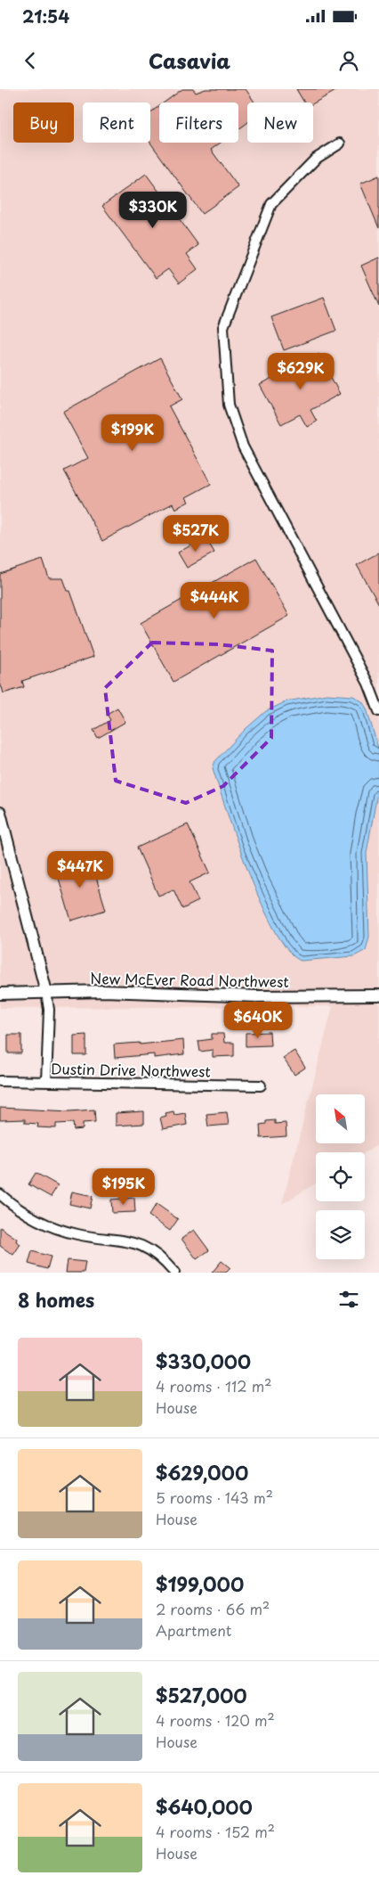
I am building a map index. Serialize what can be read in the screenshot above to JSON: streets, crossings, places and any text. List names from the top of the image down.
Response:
{
  "streets": {
    "street": ["New McEver Road Northwest", "Dustin Drive Northwest"]
  },
  "north": "top left",
  "page": {
    "status": "21:54",
    "header": "Casavia",
    "chip": [
      "Buy",
      "Rent",
      "Filters",
      "New"
    ],
    "price": [
      "$330K",
      "$629K",
      "$199K",
      "$527K",
      "$444K",
      "$447K",
      "$640K",
      "$195K"
    ],
    "heading": "8 homes",
    "list": [
      {
        "name": "$330,000",
        "note": "4 rooms · 112 m² · House"
      },
      {
        "name": "$629,000",
        "note": "5 rooms · 143 m² · House"
      },
      {
        "name": "$199,000",
        "note": "2 rooms · 66 m² · Apartment"
      },
      {
        "name": "$527,000",
        "note": "4 rooms · 120 m² · House"
      },
      {
        "name": "$640,000",
        "note": "4 rooms · 152 m² · House"
      }
    ]
  }
}
